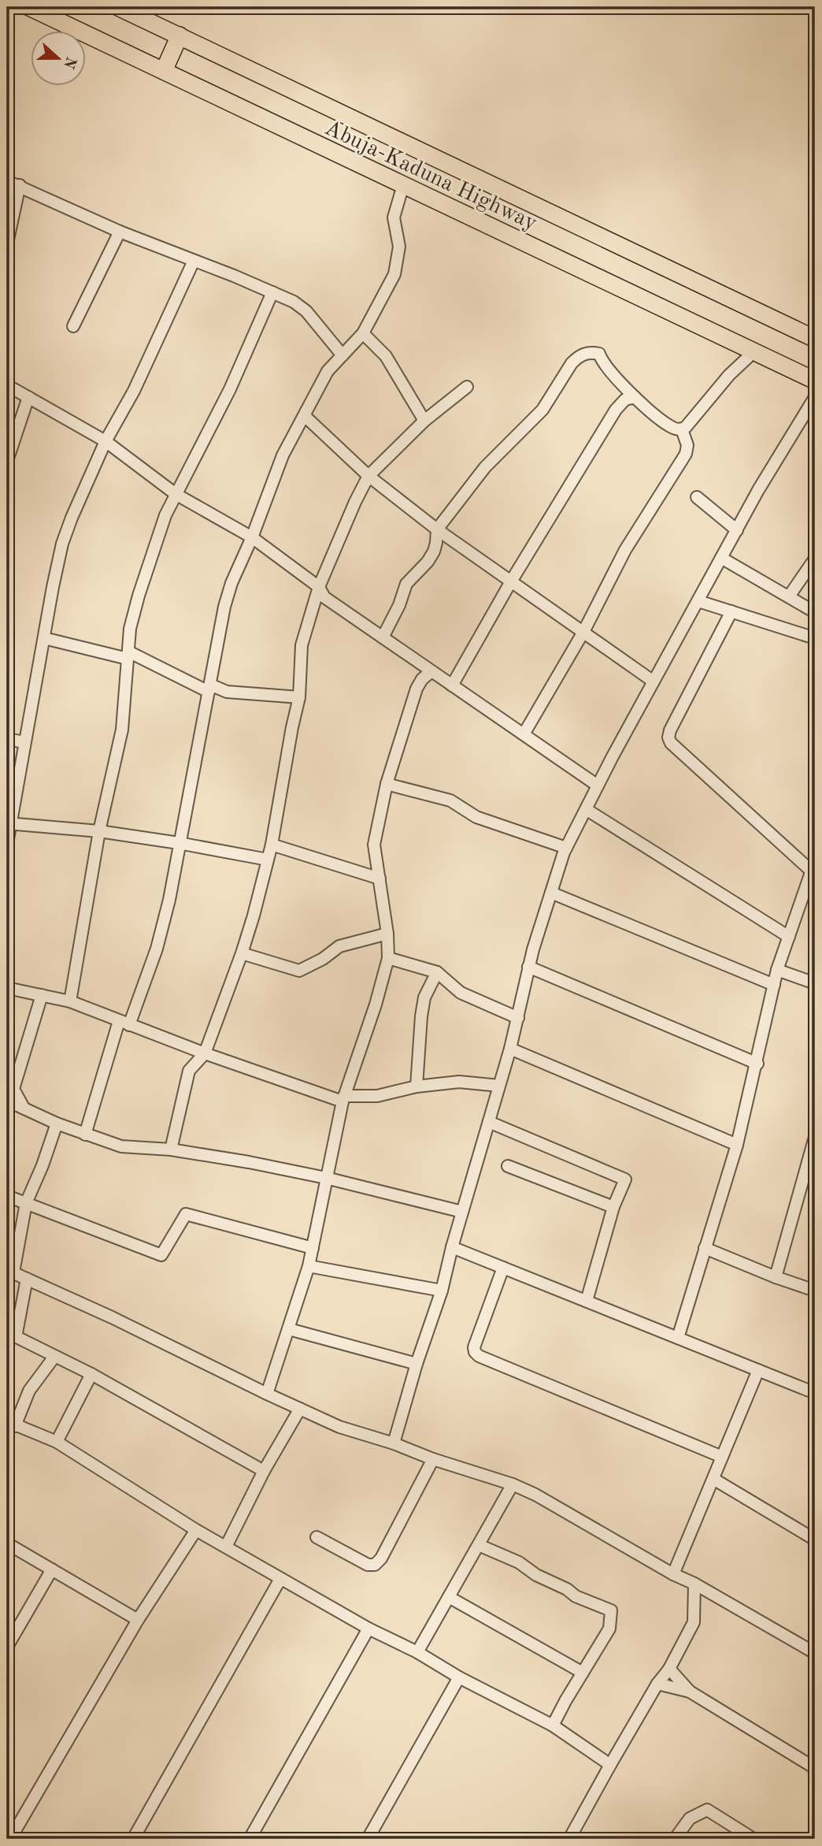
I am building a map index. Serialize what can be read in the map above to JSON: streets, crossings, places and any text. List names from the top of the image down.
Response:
{
  "streets": {
    "highway": ["Abuja-Kaduna Highway"]
  },
  "north": "right"
}
